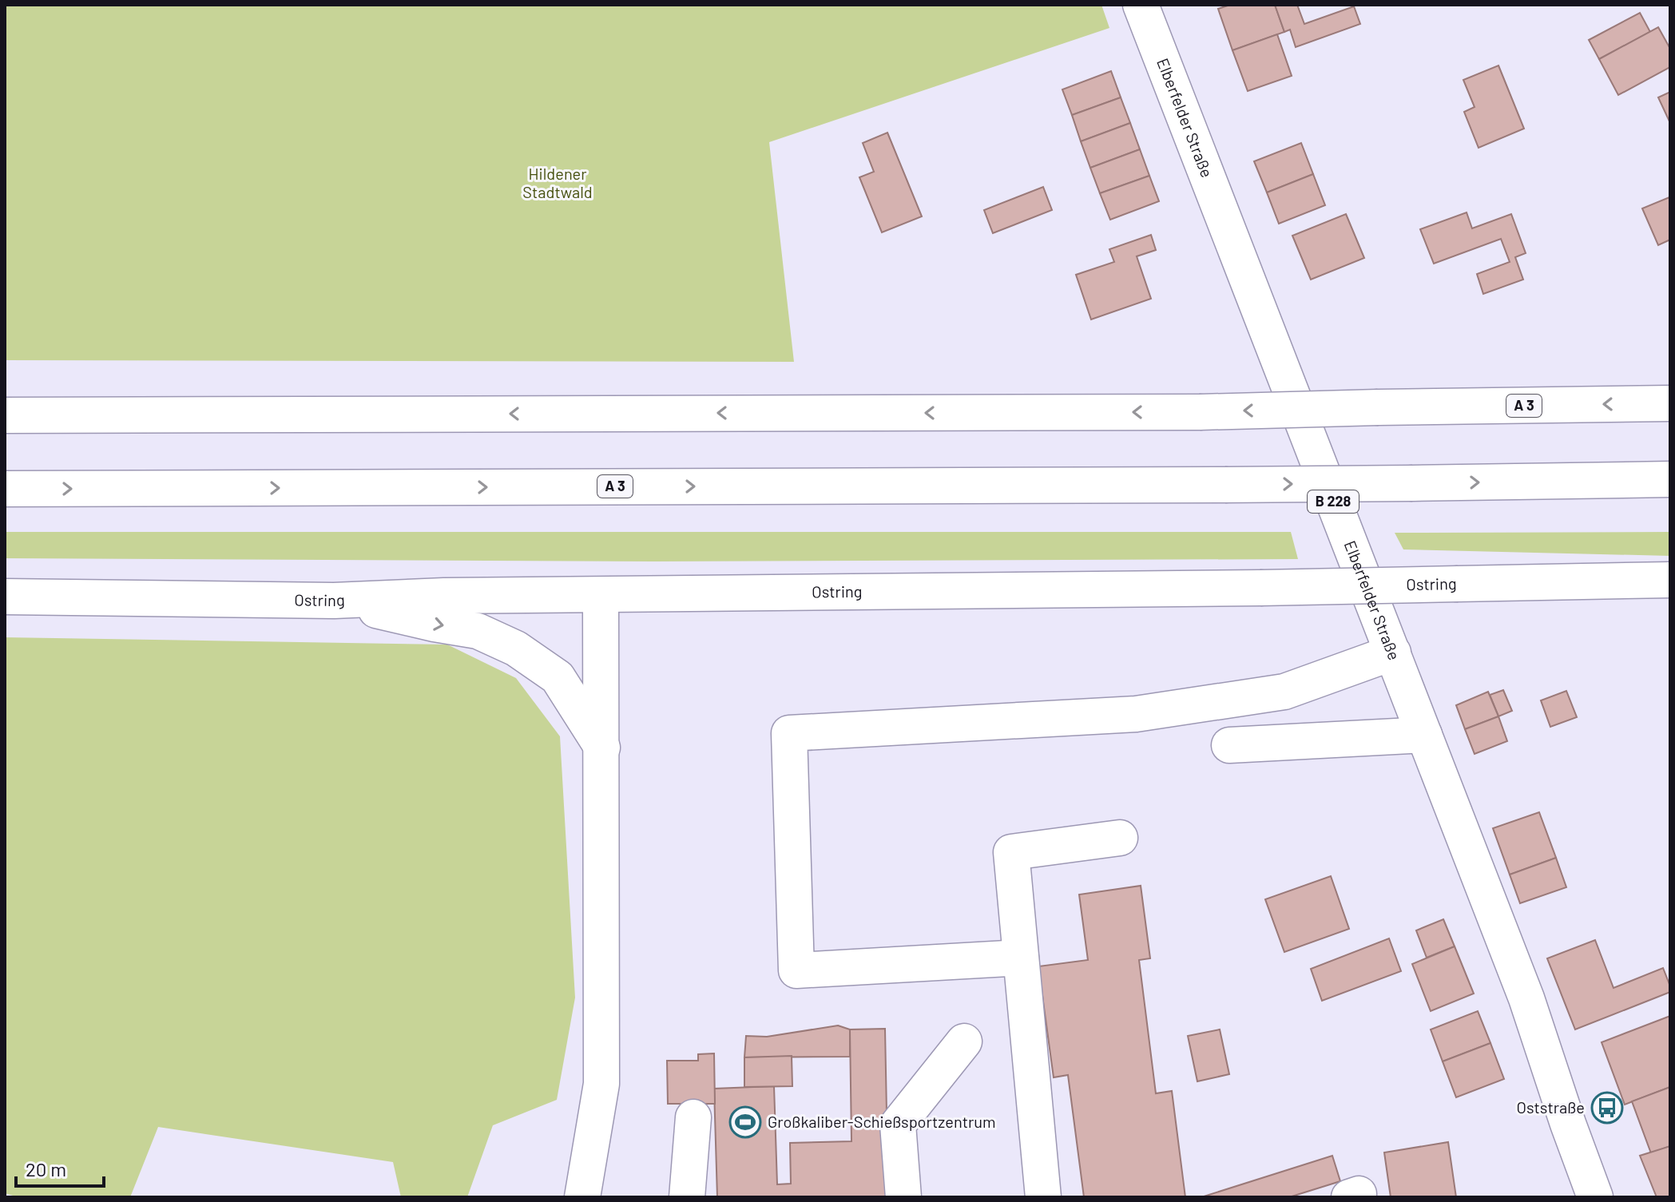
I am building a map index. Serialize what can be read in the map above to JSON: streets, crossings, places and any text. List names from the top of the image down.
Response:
{
  "streets": {
    "main road": [
      "Elberfelder Straße",
      "A 3",
      "B 228",
      "Ostring"
    ]
  },
  "parks": ["Hildener Stadtwald"],
  "places": {
    "bus stop": ["Oststraße"],
    "sports": ["Großkaliber-Schießsportzentrum"]
  },
  "scale_bar": "20 m"
}
